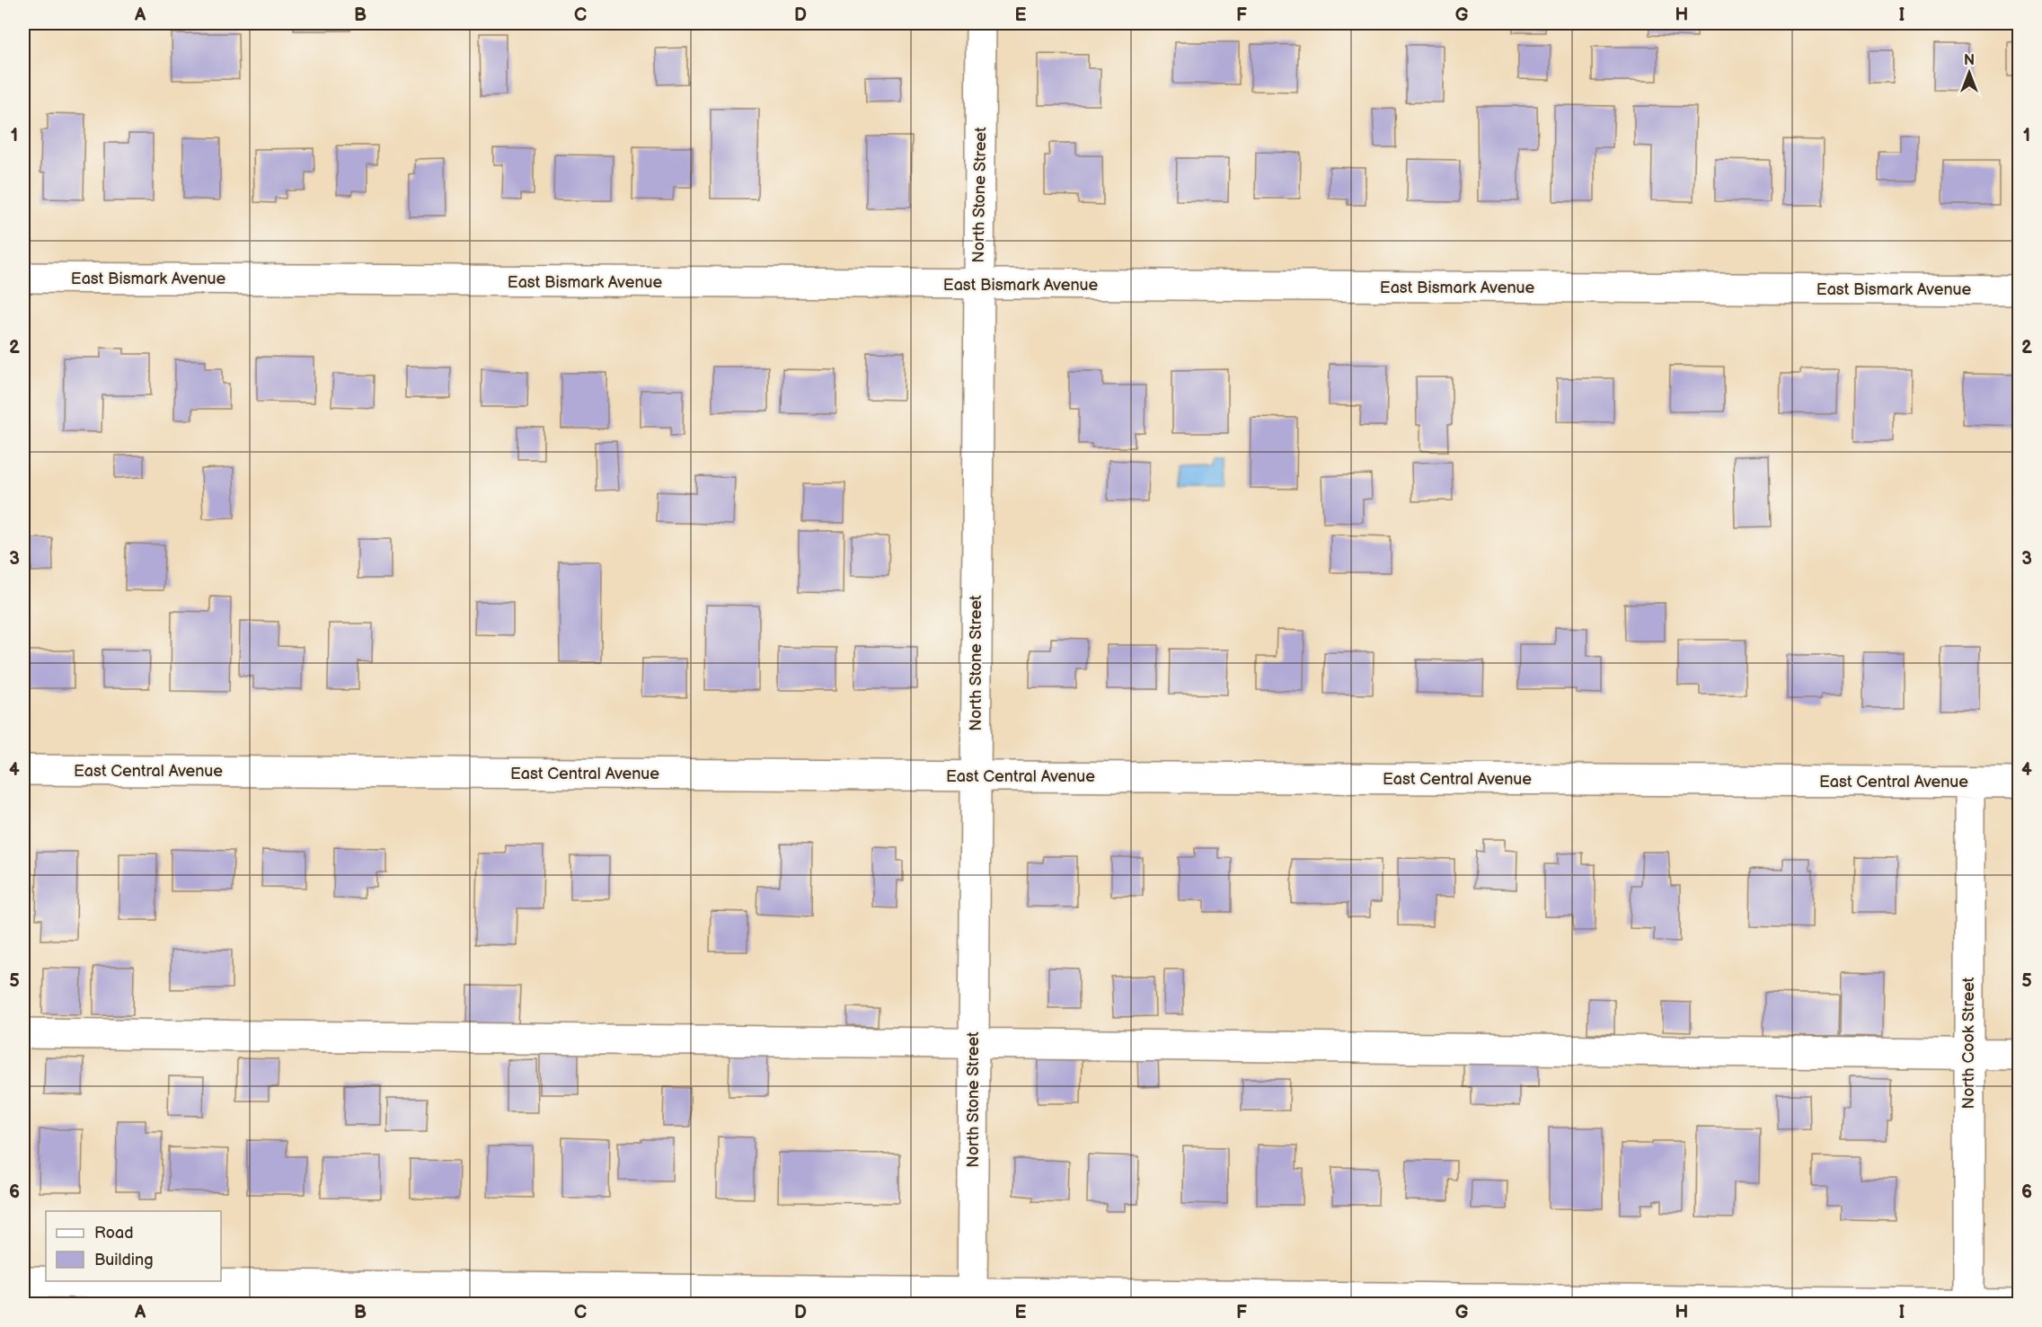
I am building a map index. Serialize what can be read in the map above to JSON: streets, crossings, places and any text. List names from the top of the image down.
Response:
{
  "streets": {
    "street": [
      "North Stone Street",
      "East Bismark Avenue",
      "East Central Avenue",
      "North Cook Street"
    ]
  },
  "crossings": [
    ["North Stone Street", "East Bismark Avenue"],
    ["North Stone Street", "East Central Avenue"],
    ["East Central Avenue", "North Cook Street"]
  ],
  "legend": ["Road", "Building"],
  "north": "top",
  "grid": {
    "columns": [
      "A",
      "B",
      "C",
      "D",
      "E",
      "F",
      "G",
      "H",
      "I"
    ],
    "rows": [
      "1",
      "2",
      "3",
      "4",
      "5",
      "6"
    ]
  }
}
